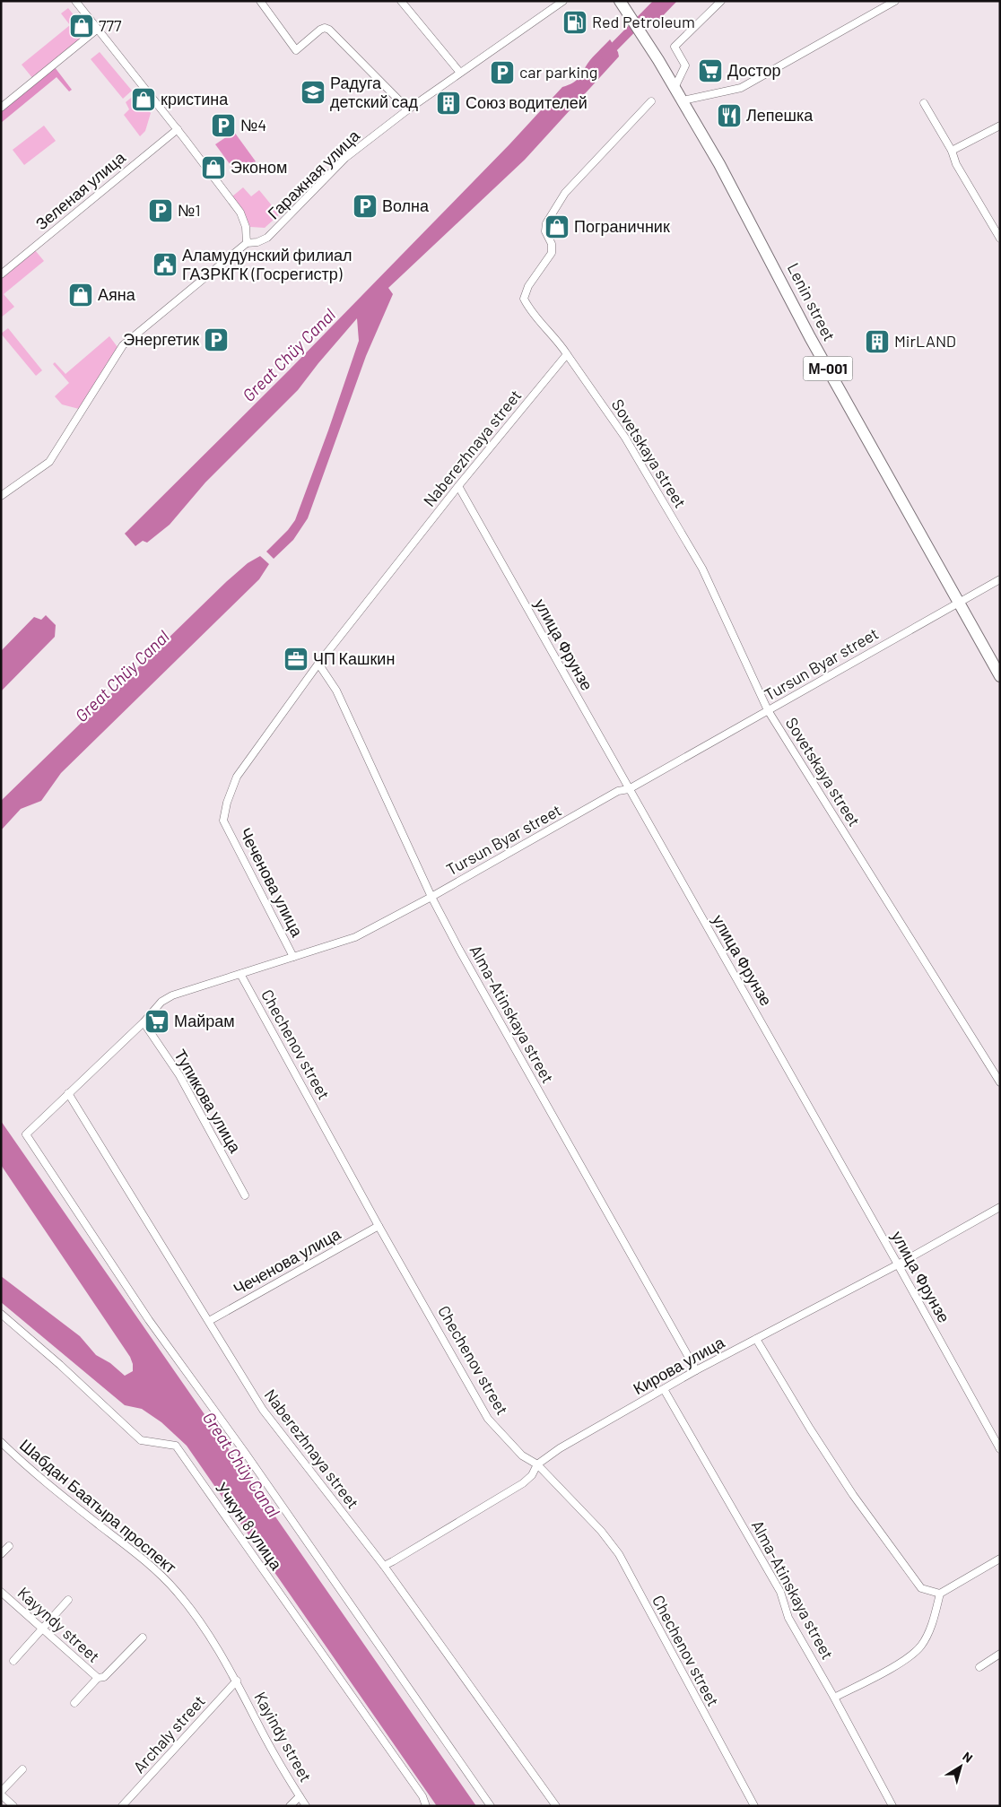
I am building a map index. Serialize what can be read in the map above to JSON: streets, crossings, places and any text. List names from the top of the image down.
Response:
{
  "streets": {
    "main road": ["Lenin street", "М-001"],
    "street": [
      "Гаражная улица",
      "Зеленая улица",
      "Naberezhnaya street",
      "Sovetskaya street",
      "улица Фрунзе",
      "Tursun Byar street",
      "Чеченова улица",
      "Alma-Atinskaya street",
      "Chechenov street",
      "Тупикова улица",
      "Кирова улица",
      "Шабдан Баатыра проспект",
      "Учкун 8 улица",
      "Kayyndy street",
      "Archaly street",
      "Kayindy street"
    ]
  },
  "crossings": [
    ["Lenin street", "Tursun Byar street"],
    ["Naberezhnaya street", "Sovetskaya street"],
    ["Naberezhnaya street", "улица Фрунзе"],
    ["Naberezhnaya street", "Tursun Byar street"],
    ["Naberezhnaya street", "Чеченова улица"],
    ["Naberezhnaya street", "Alma-Atinskaya street"],
    ["Naberezhnaya street", "Кирова улица"],
    ["Sovetskaya street", "Tursun Byar street"],
    ["улица Фрунзе", "Tursun Byar street"],
    ["улица Фрунзе", "Кирова улица"],
    ["Tursun Byar street", "Чеченова улица"],
    ["Tursun Byar street", "Alma-Atinskaya street"],
    ["Tursun Byar street", "Chechenov street"],
    ["Tursun Byar street", "Тупикова улица"],
    ["Чеченова улица", "Chechenov street"],
    ["Alma-Atinskaya street", "Кирова улица"],
    ["Chechenov street", "Кирова улица"],
    ["Шабдан Баатыра проспект", "Archaly street"],
    ["Шабдан Баатыра проспект", "Kayindy street"],
    ["Archaly street", "Kayindy street"]
  ],
  "water": ["Great Chüy Canal"],
  "places": {
    "fuel station": ["Red Petroleum"],
    "shop": [
      "777",
      "кристина",
      "Эконом",
      "Пограничник",
      "Аяна"
    ],
    "supermarket": ["Достор", "Майрам"],
    "parking": [
      "car parking",
      "№4",
      "Волна",
      "№1",
      "Энергетик"
    ],
    "school or university": ["Радуга детский сад"],
    "building": ["Союз водителей", "MirLAND"],
    "restaurant": ["Лепешка"],
    "public building": ["Аламудунский филиал ГАЗРКГК (Госрегистр)"],
    "office": ["ЧП Кашкин"]
  },
  "north": "top right"
}
